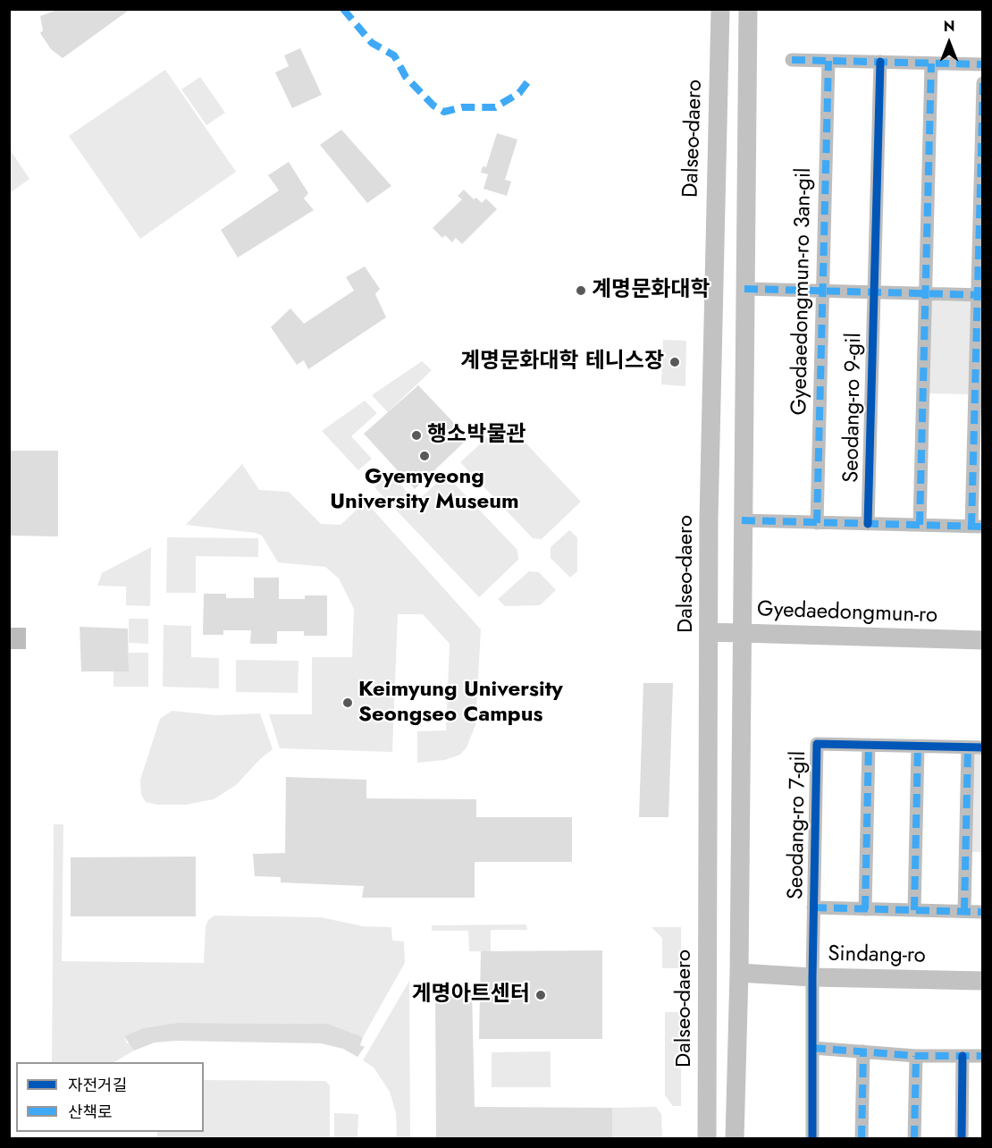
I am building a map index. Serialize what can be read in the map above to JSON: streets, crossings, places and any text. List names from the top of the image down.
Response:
{
  "streets": {
    "main road": ["Dalseo-daero", "Gyedaedongmun-ro", "Sindang-ro"],
    "street": ["Gyedaedongmun-ro 3an-gil", "Seodang-ro 9-gil", "Seodang-ro 7-gil"]
  },
  "crossings": [
    ["Dalseo-daero", "Gyedaedongmun-ro"]
  ],
  "places": [
    "계명문화대학",
    "계명문화대학 테니스장",
    "행소박물관",
    "Gyemyeong University Museum",
    "Keimyung University Seongseo Campus",
    "게명아트센터"
  ],
  "legend": ["자전거길", "산책로"],
  "north": "top"
}
